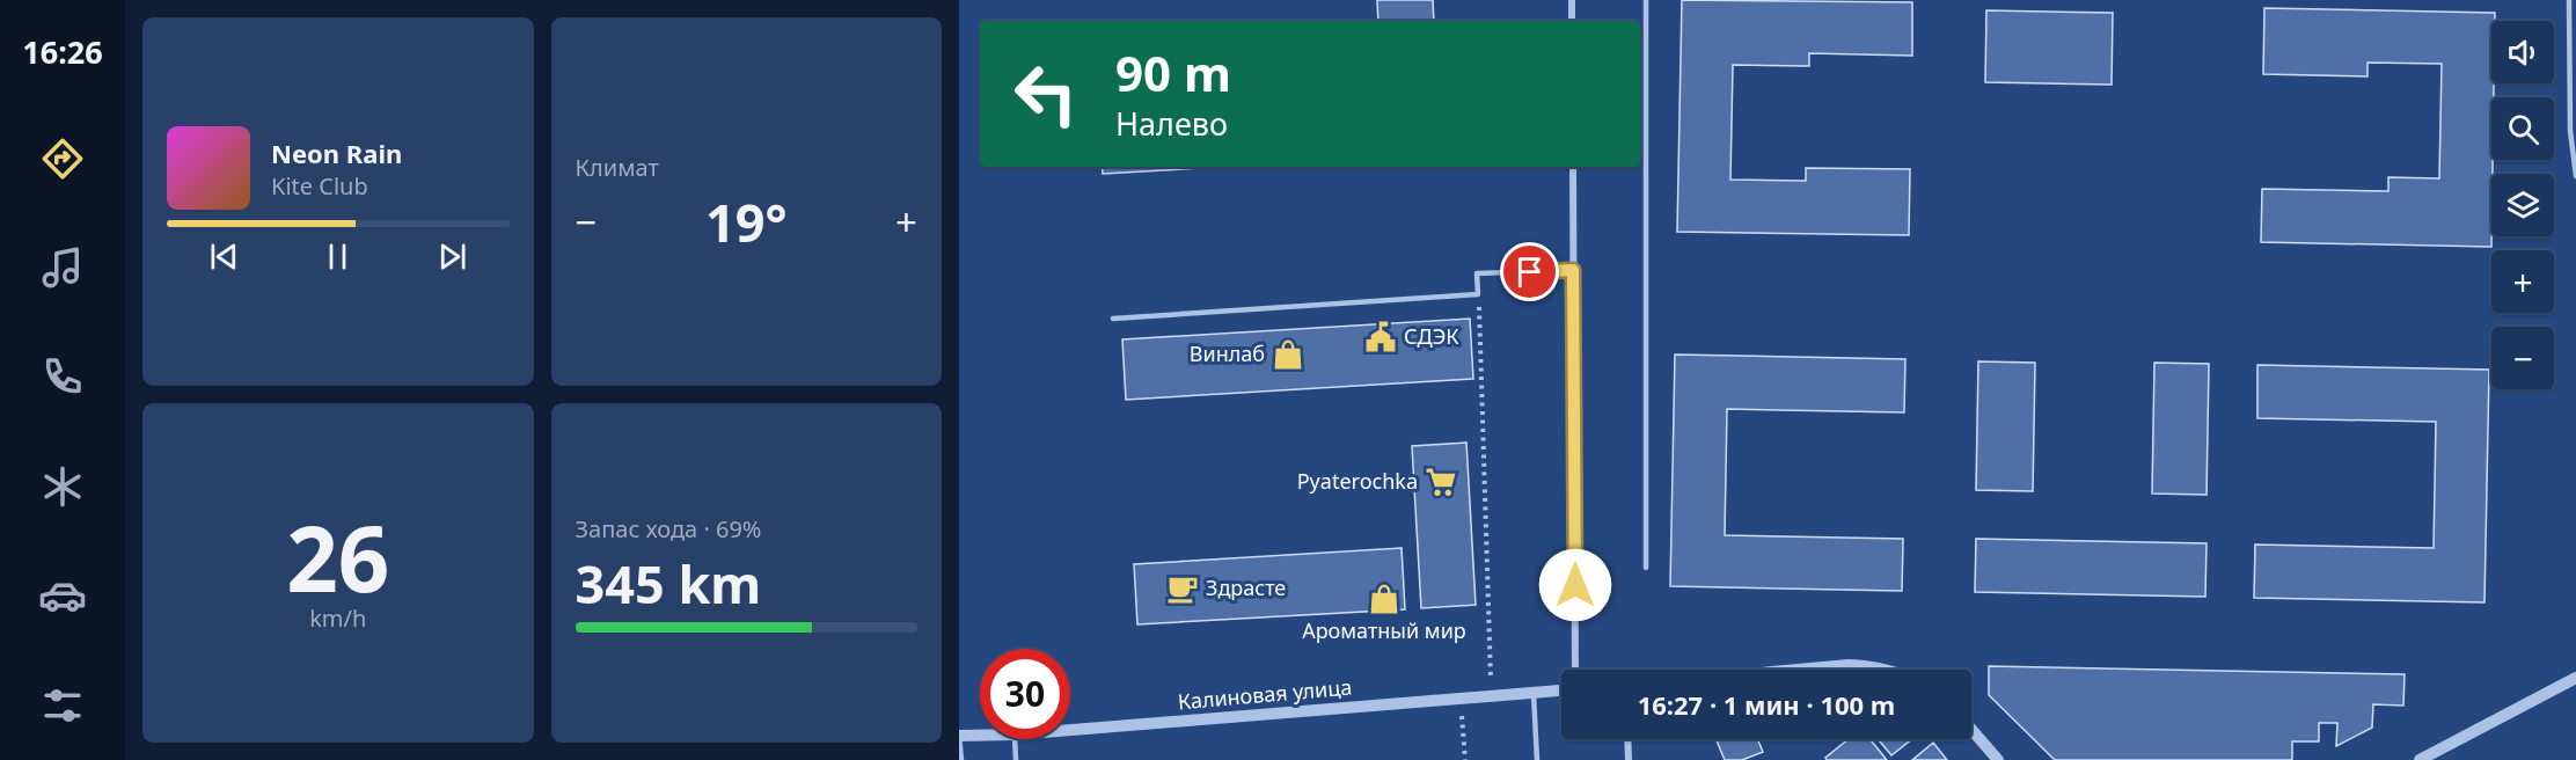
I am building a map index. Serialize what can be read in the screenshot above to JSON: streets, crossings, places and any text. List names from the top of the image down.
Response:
{
  "streets": {
    "street": ["Калиновая улица"]
  },
  "places": {
    "public building": ["СДЭК"],
    "shop": ["Винлаб", "Ароматный мир"],
    "supermarket": ["Pyaterochka"],
    "cafe": ["Здрасте"]
  },
  "page": {
    "tabs": "16:26",
    "tile": [
      "Климат",
      ["26", "km/h"],
      ["Запас хода · 69%", "345 km"]
    ],
    "map_buttons": ["+", "−"],
    "turn": ["90 m", "Налево"],
    "song": ["Neon Rain", "Kite Club"],
    "heat": ["−", "19°", "+"],
    "limit": "30",
    "trip": "16:27 · 1 мин · 100 m"
  }
}
